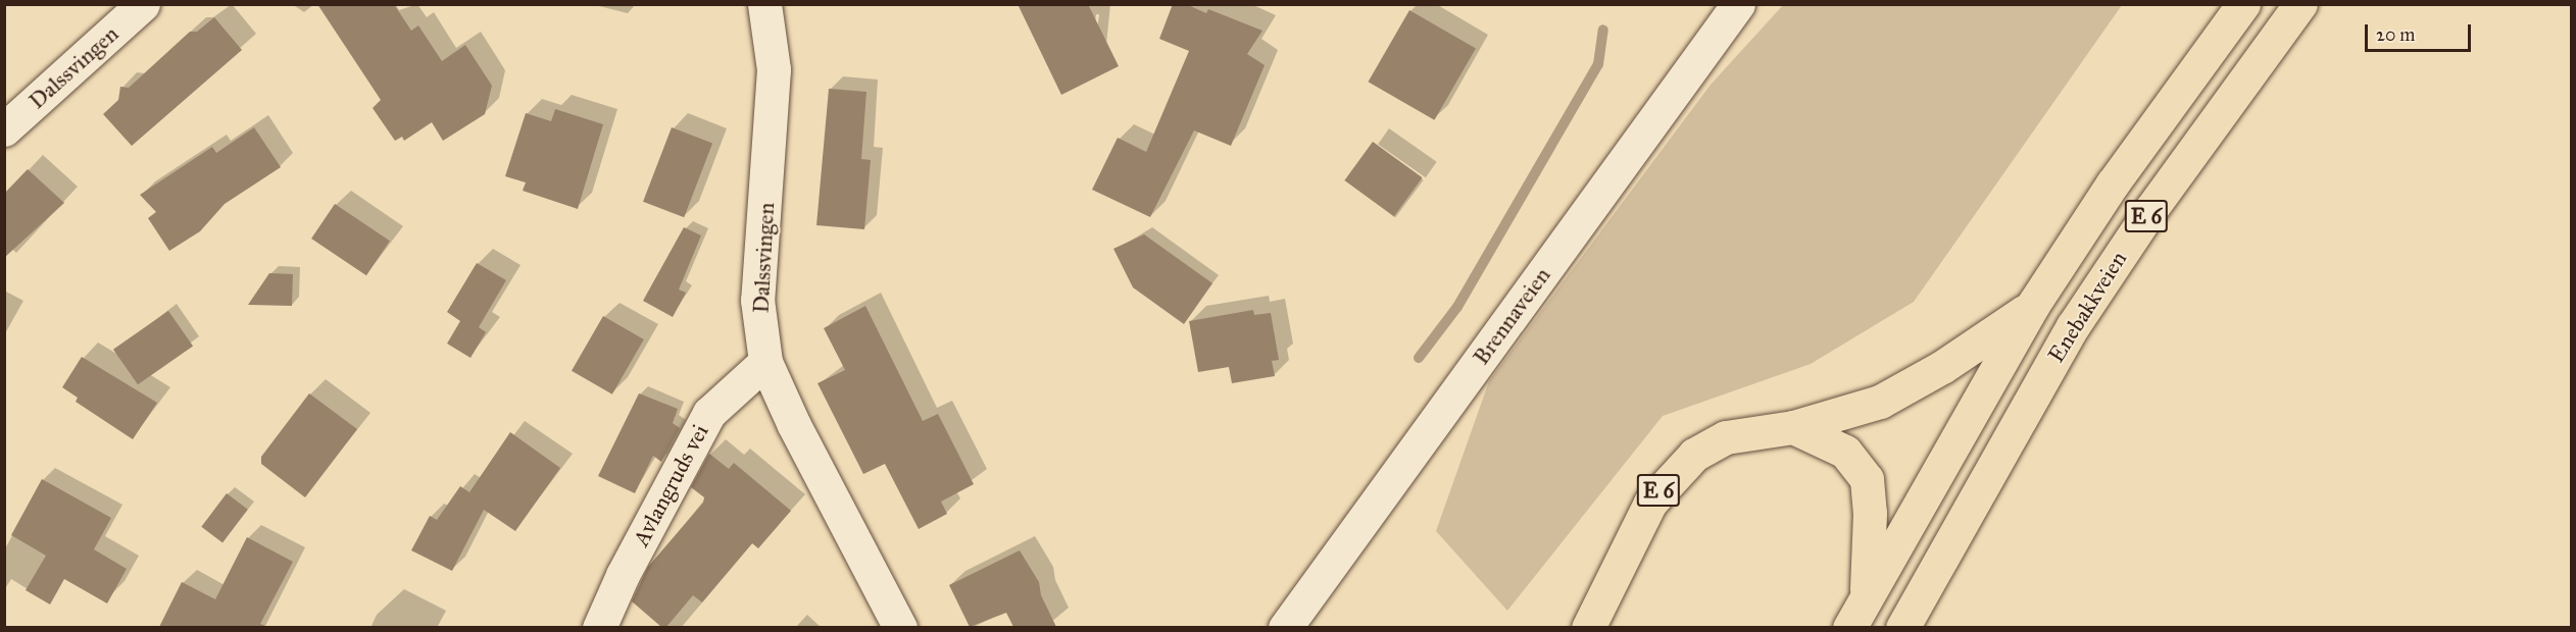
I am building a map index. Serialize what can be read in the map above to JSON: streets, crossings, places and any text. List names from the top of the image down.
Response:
{
  "streets": {
    "highway": ["E 6", "Enebakkveien"],
    "street": ["Dalssvingen", "Brennaveien", "Avlangruds vei"]
  },
  "crossings": [
    ["Dalssvingen", "Avlangruds vei"],
    ["E 6", "Enebakkveien"]
  ],
  "scale_bar": "20 m"
}
